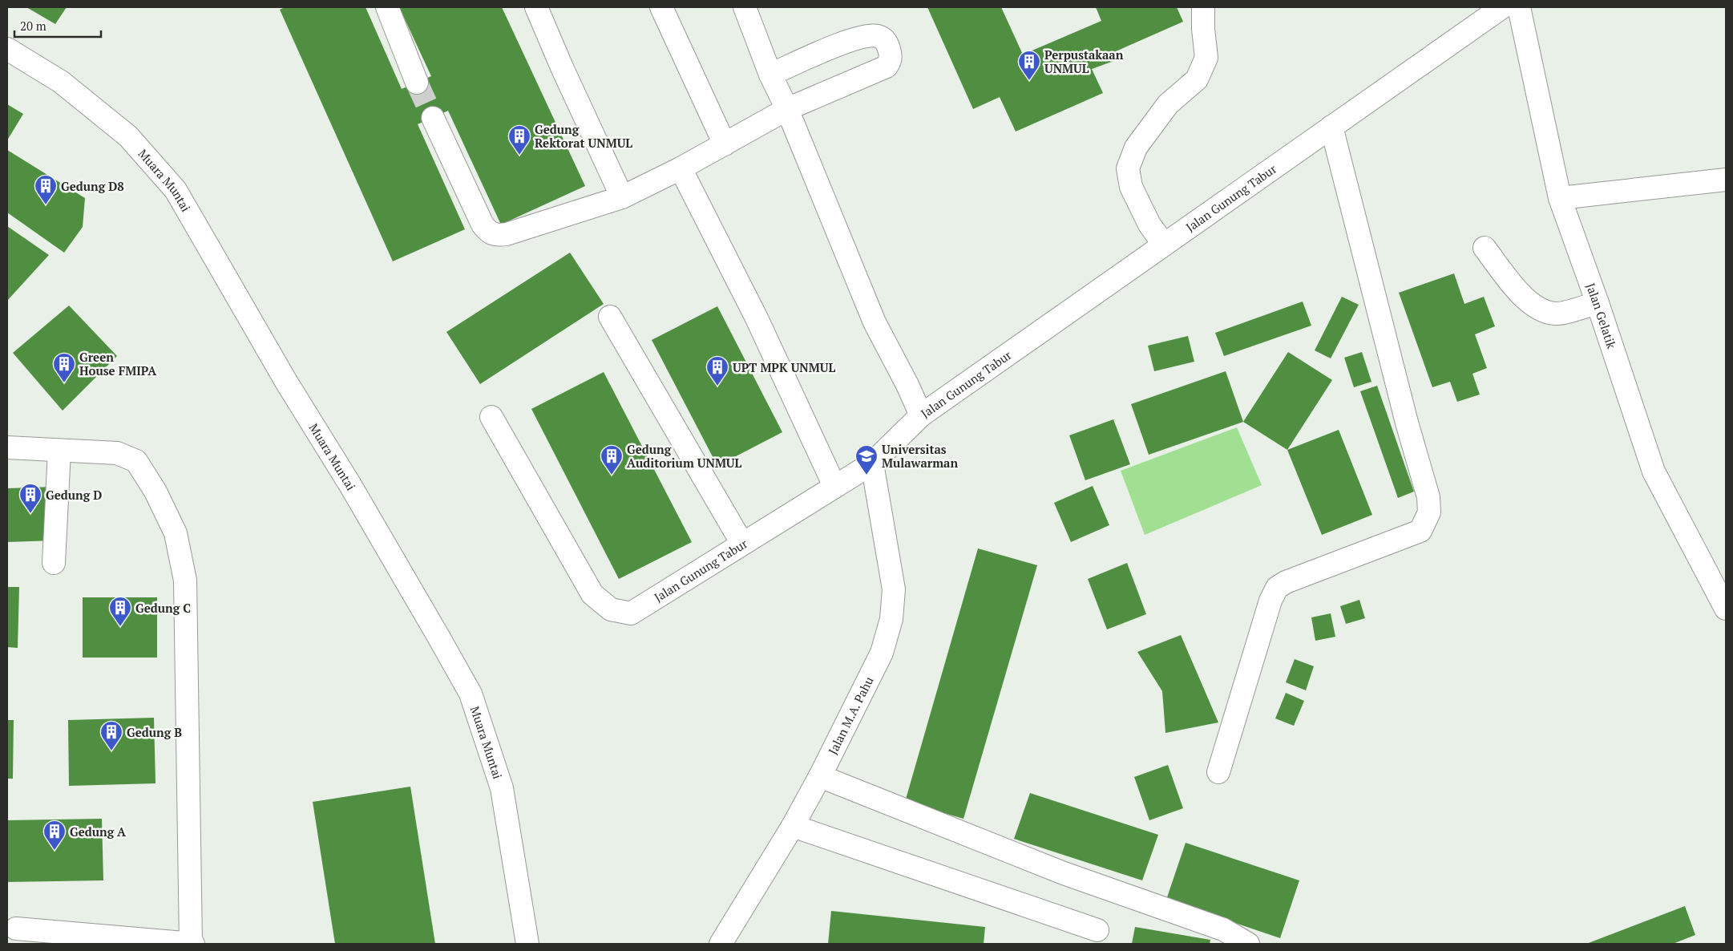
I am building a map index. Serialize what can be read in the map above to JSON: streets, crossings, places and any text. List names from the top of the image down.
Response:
{
  "streets": {
    "street": [
      "Muara Muntai",
      "Jalan Gunung Tabur",
      "Jalan Gelatik",
      "Jalan M.A. Pahu"
    ]
  },
  "crossings": [
    ["Jalan Gunung Tabur", "Jalan M.A. Pahu"]
  ],
  "places": {
    "building": [
      "Perpustakaan UNMUL",
      "Gedung Rektorat UNMUL",
      "Gedung D8",
      "Green House FMIPA",
      "UPT MPK UNMUL",
      "Gedung Auditorium UNMUL",
      "Gedung D",
      "Gedung C",
      "Gedung B",
      "Gedung A"
    ],
    "school or university": ["Universitas Mulawarman"]
  },
  "scale_bar": "20 m"
}
